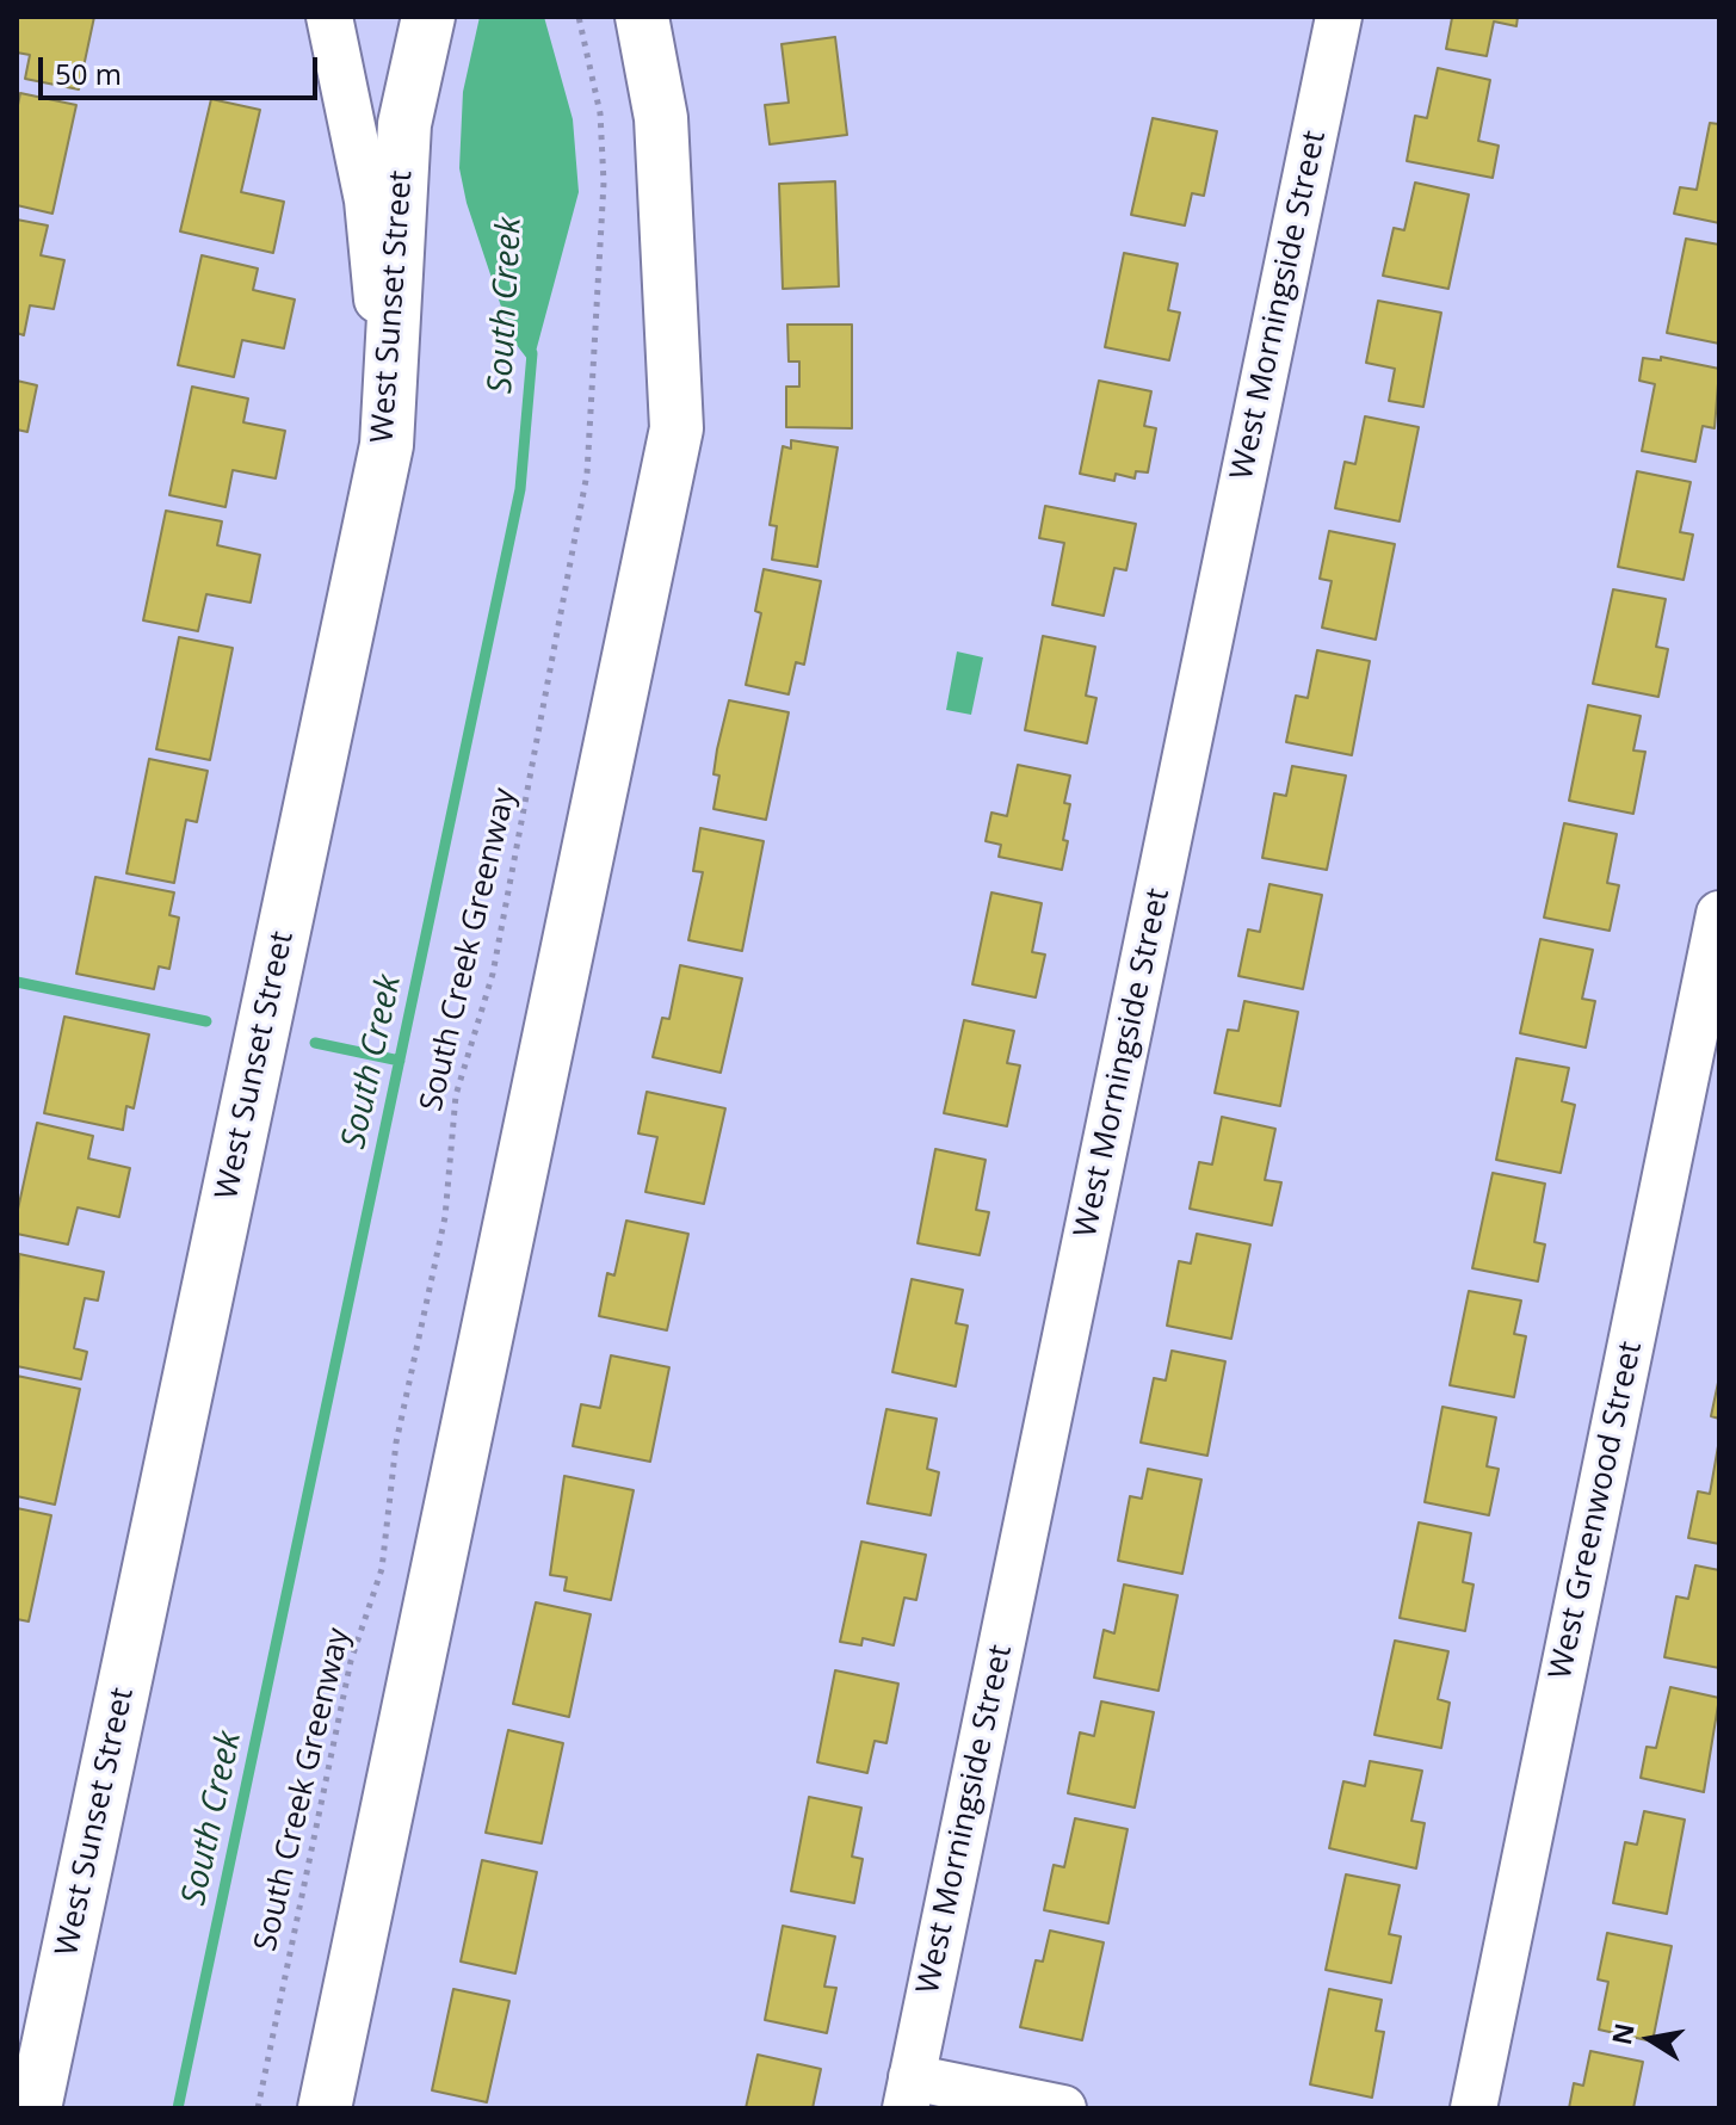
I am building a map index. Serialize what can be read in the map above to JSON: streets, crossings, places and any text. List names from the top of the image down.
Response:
{
  "streets": {
    "main road": ["West Sunset Street"],
    "street": ["West Morningside Street", "West Greenwood Street"],
    "path": ["South Creek Greenway"]
  },
  "water": ["South Creek"],
  "scale_bar": "50 m",
  "north": "left"
}
